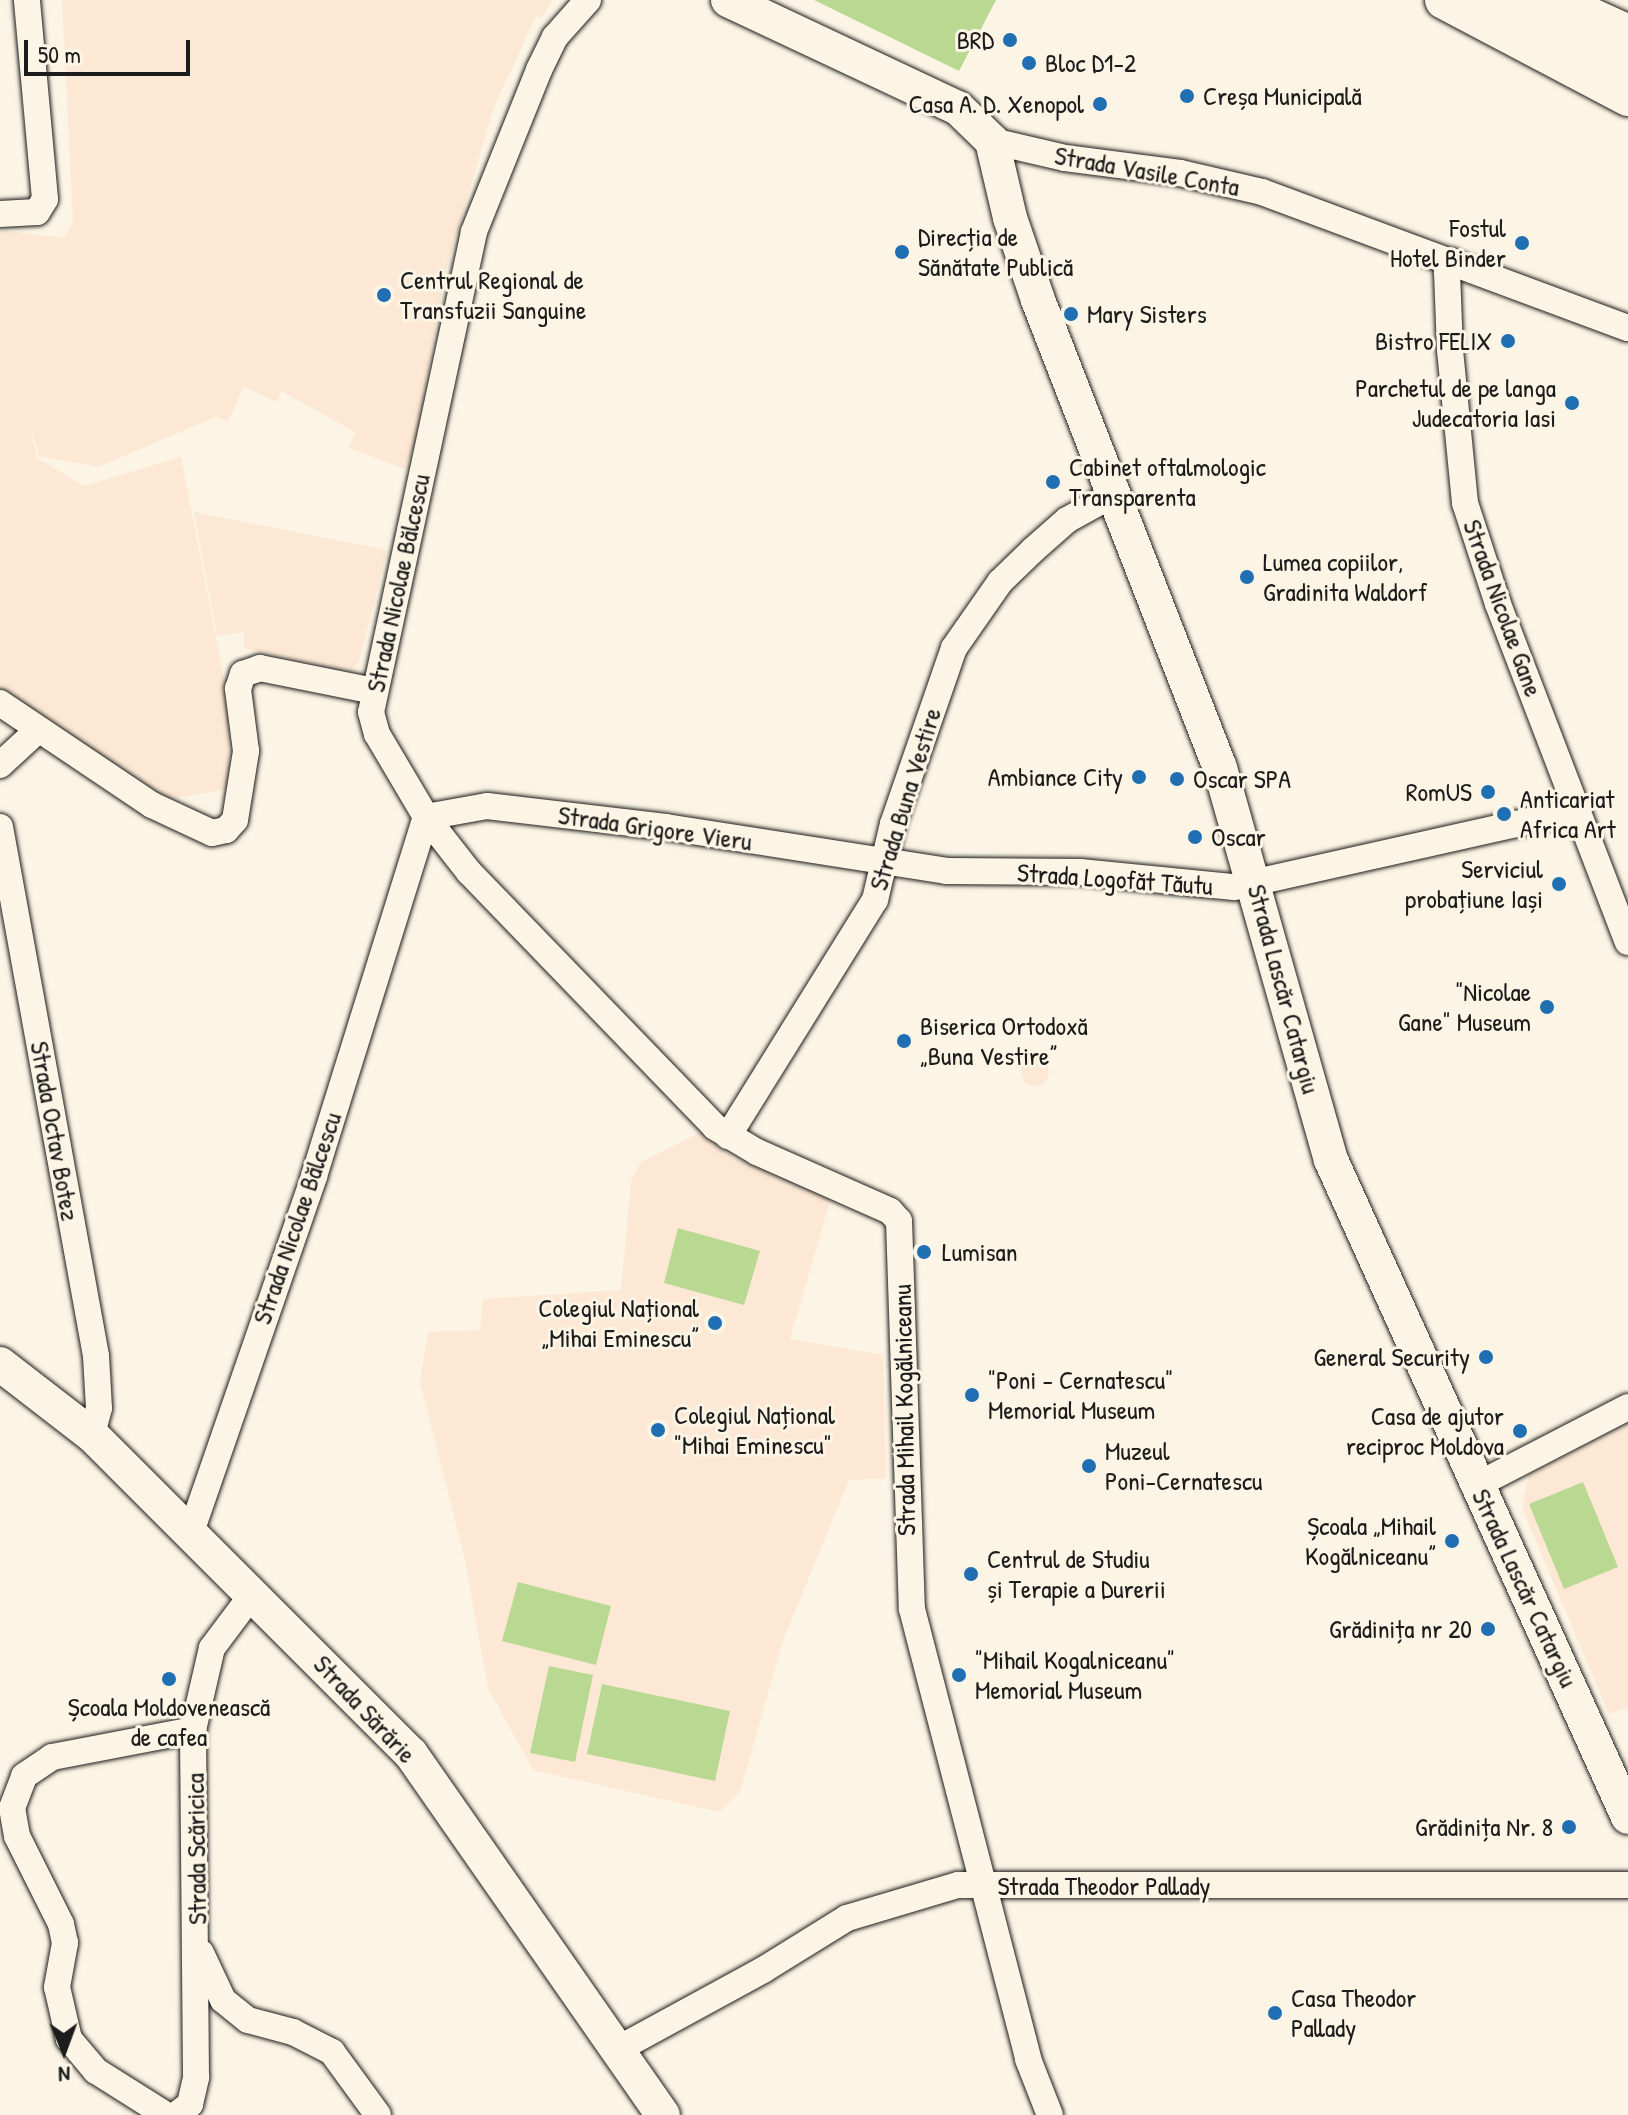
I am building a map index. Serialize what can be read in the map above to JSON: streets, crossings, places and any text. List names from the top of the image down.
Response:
{
  "streets": {
    "street": [
      "Strada Vasile Conta",
      "Strada Nicolae Bălcescu",
      "Strada Nicolae Gane",
      "Strada Buna Vestire",
      "Strada Grigore Vieru",
      "Strada Logofăt Tăutu",
      "Strada Lascăr Catargiu",
      "Strada Octav Botez",
      "Strada Mihail Kogălniceanu",
      "Strada Sărărie",
      "Strada Scăricica",
      "Strada Theodor Pallady"
    ]
  },
  "crossings": [
    ["Strada Vasile Conta", "Strada Nicolae Gane"],
    ["Strada Vasile Conta", "Strada Lascăr Catargiu"],
    ["Strada Nicolae Bălcescu", "Strada Grigore Vieru"],
    ["Strada Nicolae Bălcescu", "Strada Mihail Kogălniceanu"],
    ["Strada Nicolae Bălcescu", "Strada Sărărie"],
    ["Strada Nicolae Gane", "Strada Logofăt Tăutu"],
    ["Strada Buna Vestire", "Strada Grigore Vieru"],
    ["Strada Buna Vestire", "Strada Logofăt Tăutu"],
    ["Strada Buna Vestire", "Strada Lascăr Catargiu"],
    ["Strada Buna Vestire", "Strada Mihail Kogălniceanu"],
    ["Strada Grigore Vieru", "Strada Logofăt Tăutu"],
    ["Strada Grigore Vieru", "Strada Mihail Kogălniceanu"],
    ["Strada Logofăt Tăutu", "Strada Lascăr Catargiu"],
    ["Strada Octav Botez", "Strada Sărărie"],
    ["Strada Mihail Kogălniceanu", "Strada Theodor Pallady"],
    ["Strada Sărărie", "Strada Scăricica"],
    ["Strada Sărărie", "Strada Theodor Pallady"]
  ],
  "places": [
    "BRD",
    "Bloc D1-2",
    "Creșa Municipală",
    "Casa A. D. Xenopol",
    "Fostul Hotel Binder",
    "Direcția de Sănătate Publică",
    "Centrul Regional de Transfuzii Sanguine",
    "Mary Sisters",
    "Bistro FELIX",
    "Parchetul de pe langa Judecatoria Iasi",
    "Cabinet oftalmologic Transparenta",
    "Lumea copiilor, Gradinita Waldorf",
    "Ambiance City",
    "Oscar SPA",
    "RomUS",
    "Anticariat Africa Art",
    "Oscar",
    "Serviciul probațiune Iași",
    "\"Nicolae Gane\" Museum",
    "Biserica Ortodoxă „Buna Vestire”",
    "Lumisan",
    "Colegiul Național „Mihai Eminescu”",
    "General Security",
    "\"Poni - Cernatescu\" Memorial Museum",
    "Colegiul Național \"Mihai Eminescu\"",
    "Casa de ajutor reciproc Moldova",
    "Muzeul Poni-Cernatescu",
    "Școala „Mihail Kogălniceanu”",
    "Centrul de Studiu și Terapie a Durerii",
    "Grădinița nr 20",
    "\"Mihail Kogalniceanu\" Memorial Museum",
    "Școala Moldovenească de cafea",
    "Grădinița Nr. 8",
    "Casa Theodor Pallady"
  ],
  "scale_bar": "50 m",
  "north": "bottom"
}
